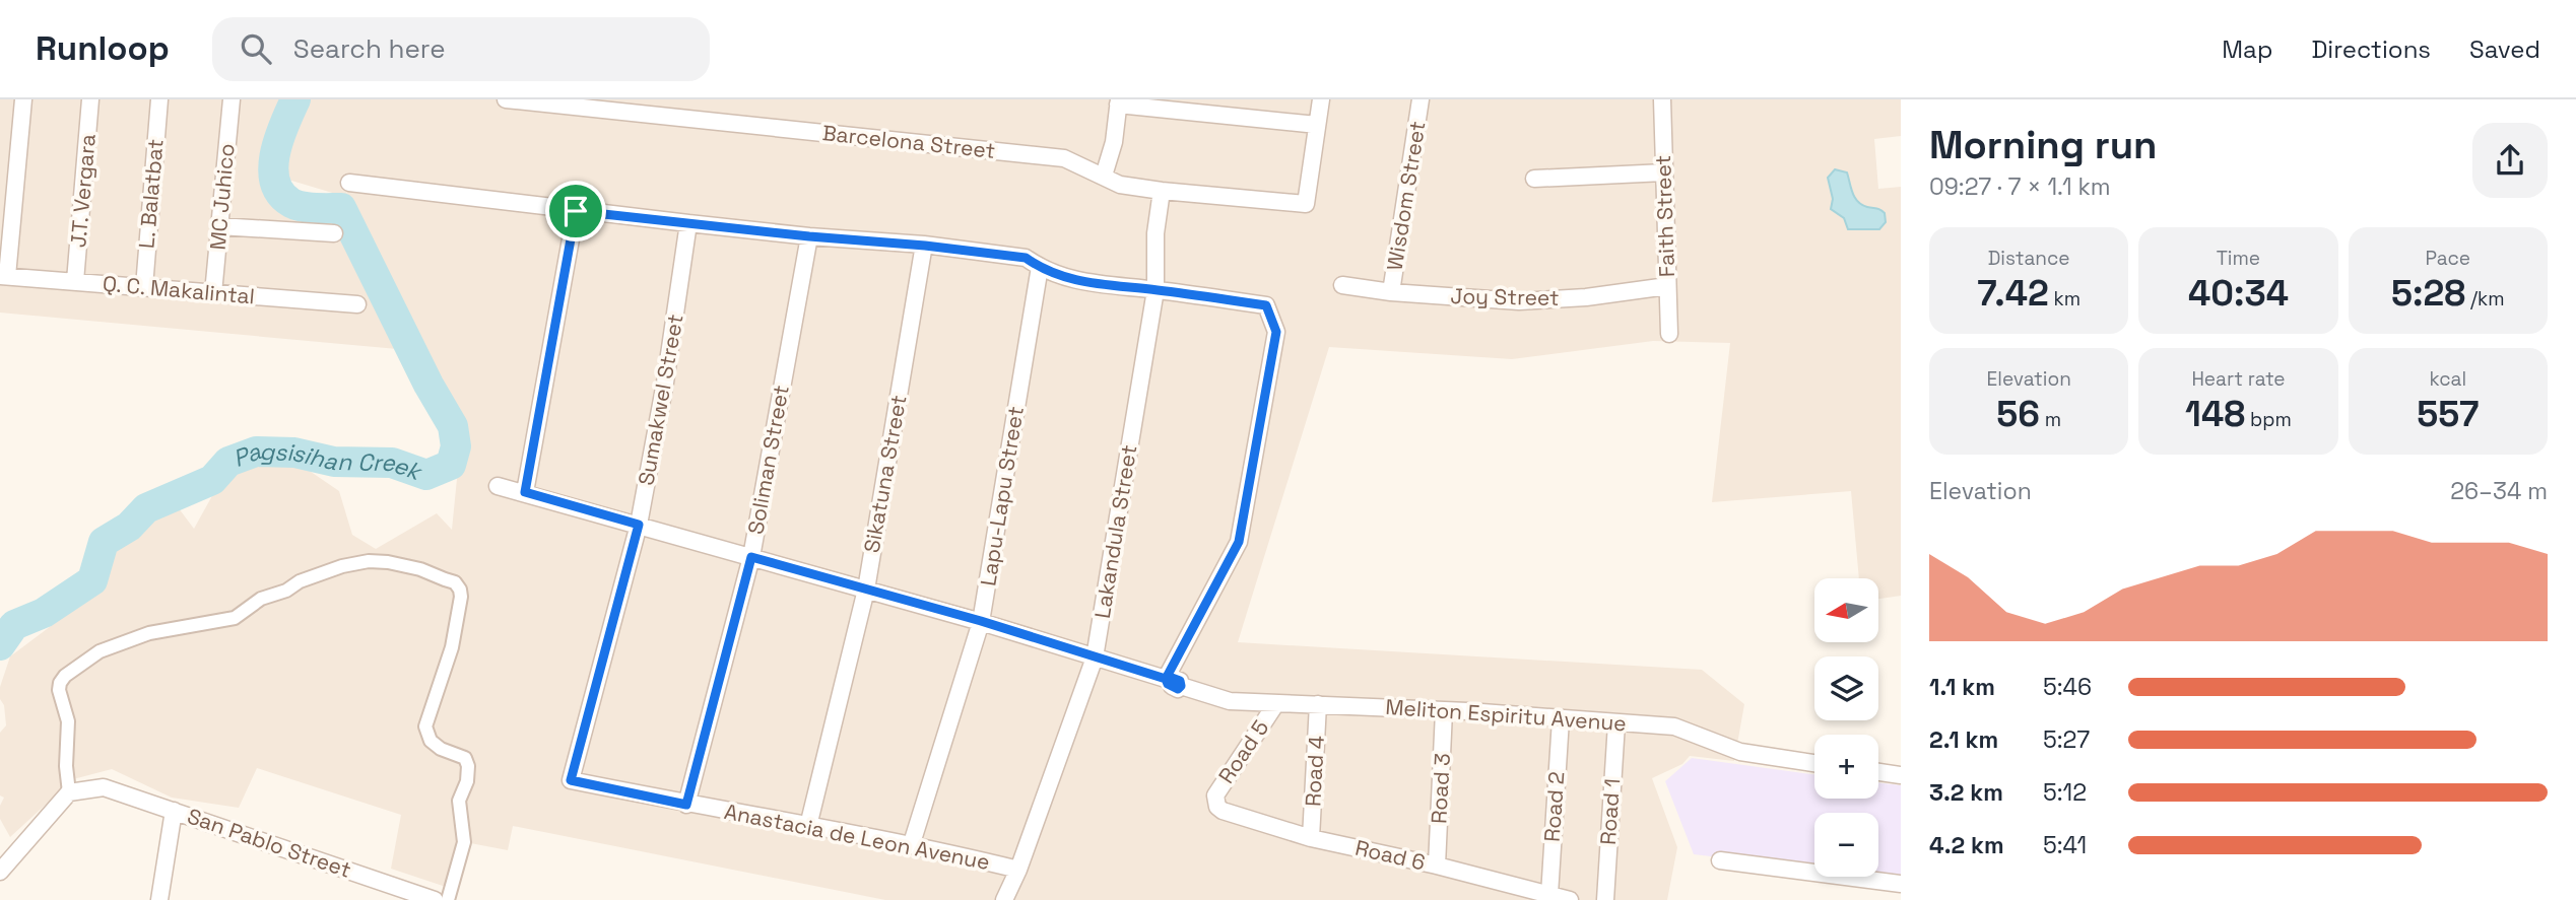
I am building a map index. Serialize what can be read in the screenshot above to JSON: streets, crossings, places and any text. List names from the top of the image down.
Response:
{
  "streets": {
    "street": [
      "Barcelona Street",
      "J.T. Vergara",
      "L. Balatbat",
      "Wisdom Street",
      "MC Juhico",
      "Faith Street",
      "Q. C. Makalintal",
      "Joy Street",
      "Sumakwel Street",
      "Soliman Street",
      "Sikatuna Street",
      "Lapu-Lapu Street",
      "Lakandula Street",
      "Meliton Espiritu Avenue",
      "Road 5",
      "Road 4",
      "Road 3",
      "Road 2",
      "Road 1",
      "Anastacia de Leon Avenue",
      "San Pablo Street",
      "Road 6"
    ]
  },
  "crossings": [
    ["Barcelona Street", "Lakandula Street"],
    ["J.T. Vergara", "Q. C. Makalintal"],
    ["L. Balatbat", "Q. C. Makalintal"],
    ["Wisdom Street", "Joy Street"],
    ["MC Juhico", "Q. C. Makalintal"],
    ["Faith Street", "Joy Street"],
    ["Sumakwel Street", "Meliton Espiritu Avenue"],
    ["Sumakwel Street", "Anastacia de Leon Avenue"],
    ["Soliman Street", "Meliton Espiritu Avenue"],
    ["Soliman Street", "Anastacia de Leon Avenue"],
    ["Sikatuna Street", "Meliton Espiritu Avenue"],
    ["Sikatuna Street", "Anastacia de Leon Avenue"],
    ["Lapu-Lapu Street", "Meliton Espiritu Avenue"],
    ["Lapu-Lapu Street", "Anastacia de Leon Avenue"],
    ["Lakandula Street", "Meliton Espiritu Avenue"],
    ["Lakandula Street", "Anastacia de Leon Avenue"],
    ["Meliton Espiritu Avenue", "Road 5"],
    ["Meliton Espiritu Avenue", "Road 4"],
    ["Meliton Espiritu Avenue", "Road 3"],
    ["Meliton Espiritu Avenue", "Road 2"],
    ["Meliton Espiritu Avenue", "Road 1"],
    ["Road 5", "Road 6"],
    ["Road 4", "Road 6"],
    ["Road 3", "Road 6"],
    ["Road 2", "Road 6"]
  ],
  "water": ["Pagsisihan Creek"],
  "north": "left",
  "page": {
    "header": "Runloop",
    "search": "Search here",
    "nav": ["Map", "Directions", "Saved"],
    "heading": ["Morning run", "09:27 · 7 × 1.1 km"],
    "stats": [
      ["Distance", "7.42 km"],
      ["Time", "40:34"],
      ["Pace", "5:28 /km"],
      ["Elevation", "56 m"],
      ["Heart rate", "148 bpm"],
      ["kcal", "557"]
    ],
    "chart": ["Elevation", "26–34 m"],
    "map_buttons": ["+", "−"],
    "list": [
      {
        "name": "1.1 km",
        "note": "5:46"
      },
      {
        "name": "2.1 km",
        "note": "5:27"
      },
      {
        "name": "3.2 km",
        "note": "5:12"
      },
      {
        "name": "4.2 km",
        "note": "5:41"
      }
    ]
  }
}
